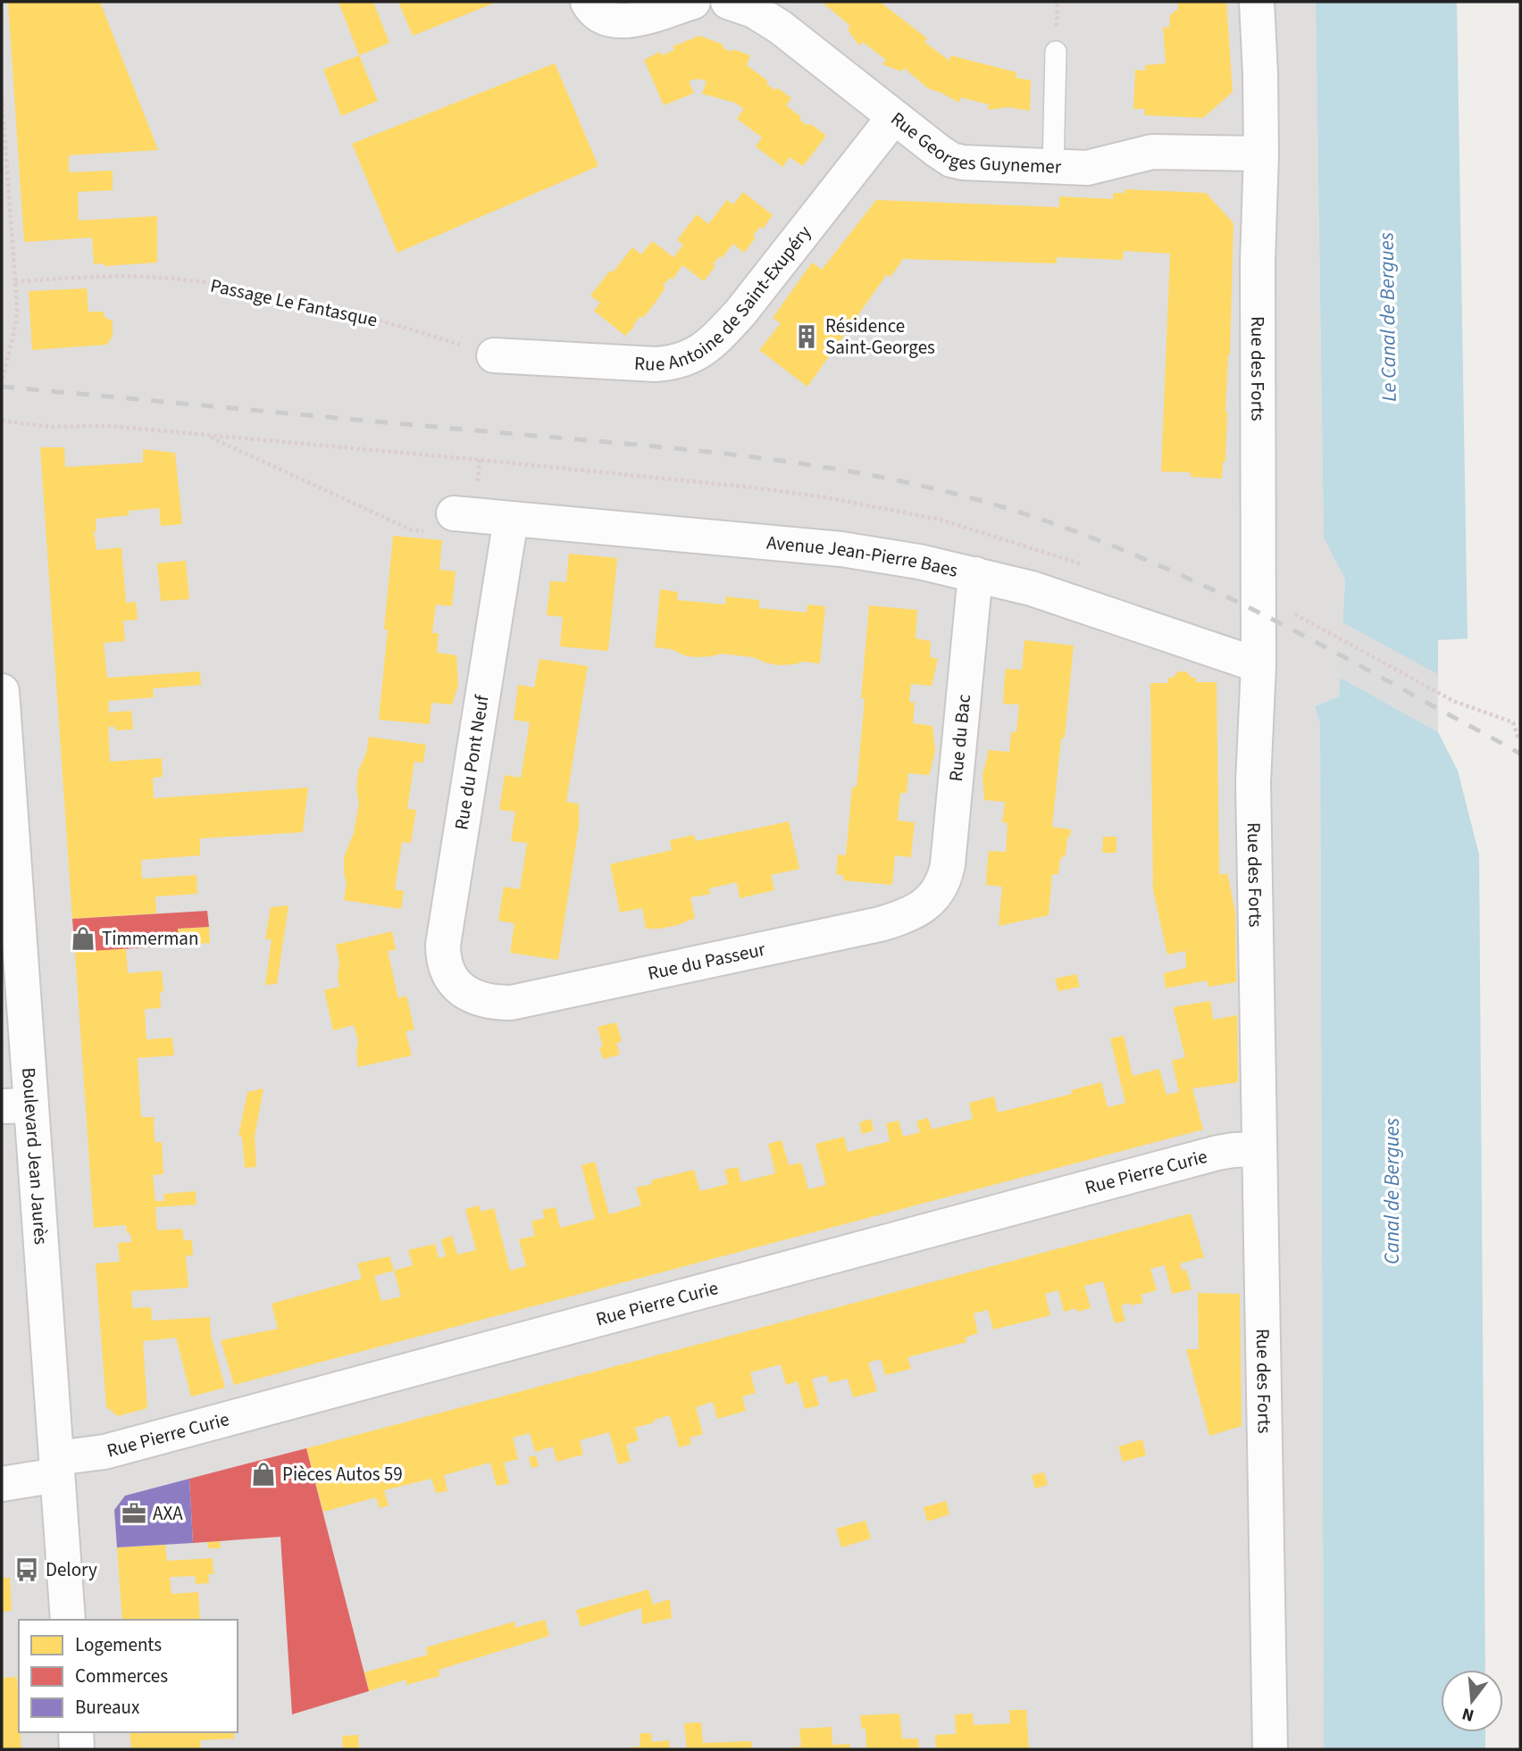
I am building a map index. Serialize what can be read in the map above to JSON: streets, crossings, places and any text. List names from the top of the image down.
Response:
{
  "streets": {
    "street": [
      "Rue Georges Guynemer",
      "Rue Antoine de Saint-Exupéry",
      "Rue des Forts",
      "Avenue Jean-Pierre Baes",
      "Rue du Bac",
      "Rue du Pont Neuf",
      "Rue du Passeur",
      "Boulevard Jean Jaurès",
      "Rue Pierre Curie"
    ],
    "path": ["Passage Le Fantasque"]
  },
  "crossings": [
    ["Rue Georges Guynemer", "Rue Antoine de Saint-Exupéry"],
    ["Rue Georges Guynemer", "Rue des Forts"],
    ["Rue Antoine de Saint-Exupéry", "Passage Le Fantasque"],
    ["Rue des Forts", "Avenue Jean-Pierre Baes"],
    ["Rue des Forts", "Rue Pierre Curie"],
    ["Avenue Jean-Pierre Baes", "Rue du Bac"],
    ["Avenue Jean-Pierre Baes", "Rue du Pont Neuf"],
    ["Rue du Bac", "Rue du Passeur"],
    ["Rue du Pont Neuf", "Rue du Passeur"],
    ["Boulevard Jean Jaurès", "Rue Pierre Curie"]
  ],
  "water": ["Le Canal de Bergues", "Canal de Bergues"],
  "places": {
    "building": ["Résidence Saint-Georges"],
    "shop": ["Timmerman", "Pièces Autos 59"],
    "office": ["AXA"],
    "bus stop": ["Delory"]
  },
  "legend": ["Logements", "Commerces", "Bureaux"],
  "north": "bottom"
}
